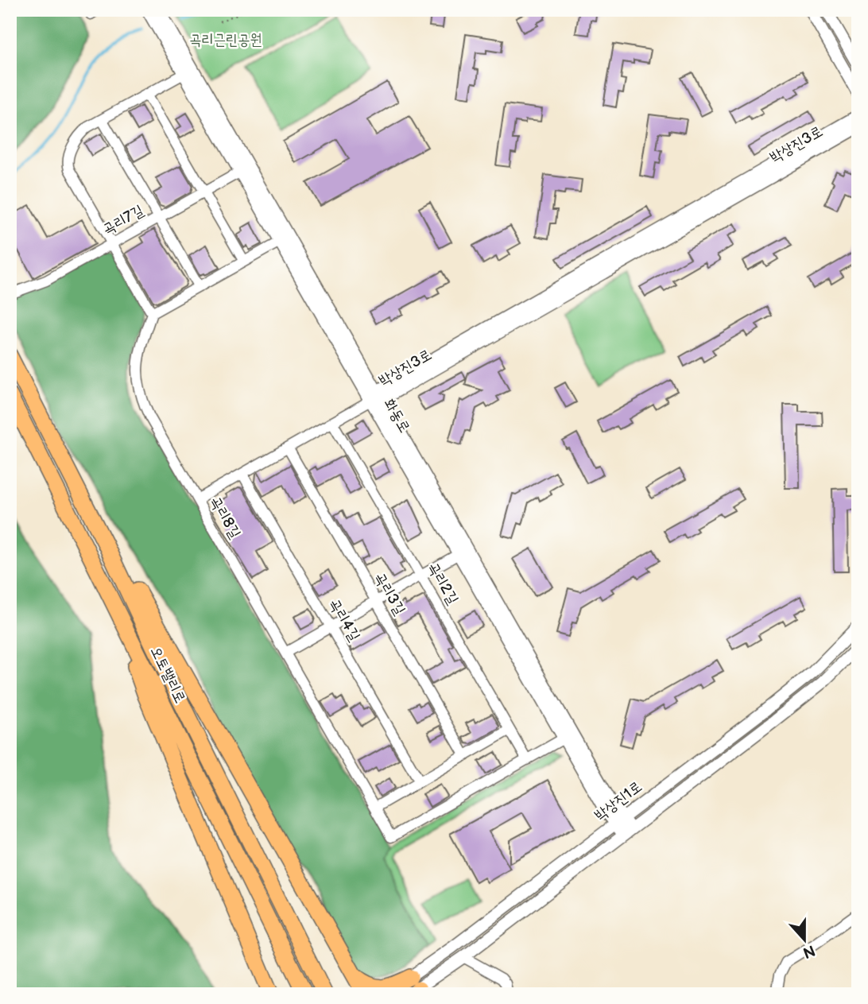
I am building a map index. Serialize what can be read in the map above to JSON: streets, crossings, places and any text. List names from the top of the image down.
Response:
{
  "streets": {
    "highway": ["오토밸리로"],
    "street": [
      "박상진3로",
      "곡리7길",
      "화동로",
      "곡리8길",
      "곡리2길",
      "곡리3길",
      "곡리4길",
      "박상진1로"
    ]
  },
  "crossings": [
    ["박상진3로", "화동로"],
    ["곡리7길", "화동로"],
    ["화동로", "곡리8길"],
    ["화동로", "박상진1로"],
    ["곡리8길", "곡리2길"]
  ],
  "parks": ["곡리근린공원"],
  "north": "bottom"
}
